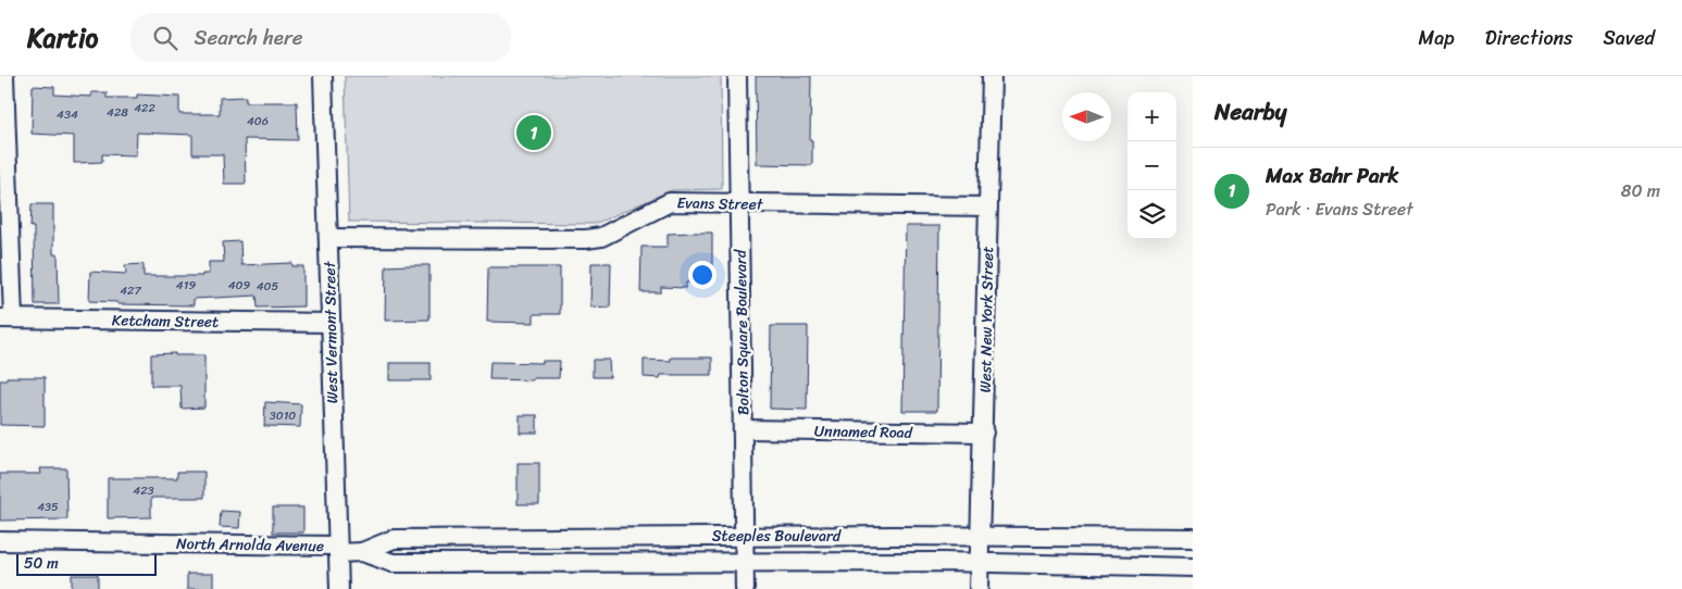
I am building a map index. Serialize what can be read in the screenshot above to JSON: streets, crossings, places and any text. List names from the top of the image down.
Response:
{
  "streets": {
    "street": [
      "Evans Street",
      "West New York Street",
      "Ketcham Street",
      "West Vermont Street",
      "Bolton Square Boulevard",
      "Unnamed Road",
      "Steeples Boulevard",
      "North Arnolda Avenue"
    ]
  },
  "crossings": [
    ["Evans Street", "West New York Street"],
    ["Evans Street", "West Vermont Street"],
    ["Evans Street", "Bolton Square Boulevard"],
    ["West New York Street", "Unnamed Road"],
    ["West New York Street", "Steeples Boulevard"],
    ["Ketcham Street", "West Vermont Street"],
    ["West Vermont Street", "Steeples Boulevard"],
    ["West Vermont Street", "North Arnolda Avenue"],
    ["Bolton Square Boulevard", "Unnamed Road"],
    ["Bolton Square Boulevard", "Steeples Boulevard"],
    ["Steeples Boulevard", "North Arnolda Avenue"]
  ],
  "house_numbers": [
    "422",
    "428",
    "434",
    "406",
    "419",
    "409",
    "405",
    "427",
    "3010",
    "423",
    "435"
  ],
  "scale_bar": "50 m",
  "north": "left",
  "page": {
    "header": "Kartio",
    "search": "Search here",
    "nav": ["Map", "Directions", "Saved"],
    "heading": "Nearby",
    "map_buttons": ["+", "−"],
    "pins": "1",
    "list": [
      {
        "mark": "1",
        "name": "Max Bahr Park",
        "note": "Park · Evans Street",
        "value": "80 m"
      }
    ],
    "scale": "50 m"
  }
}
